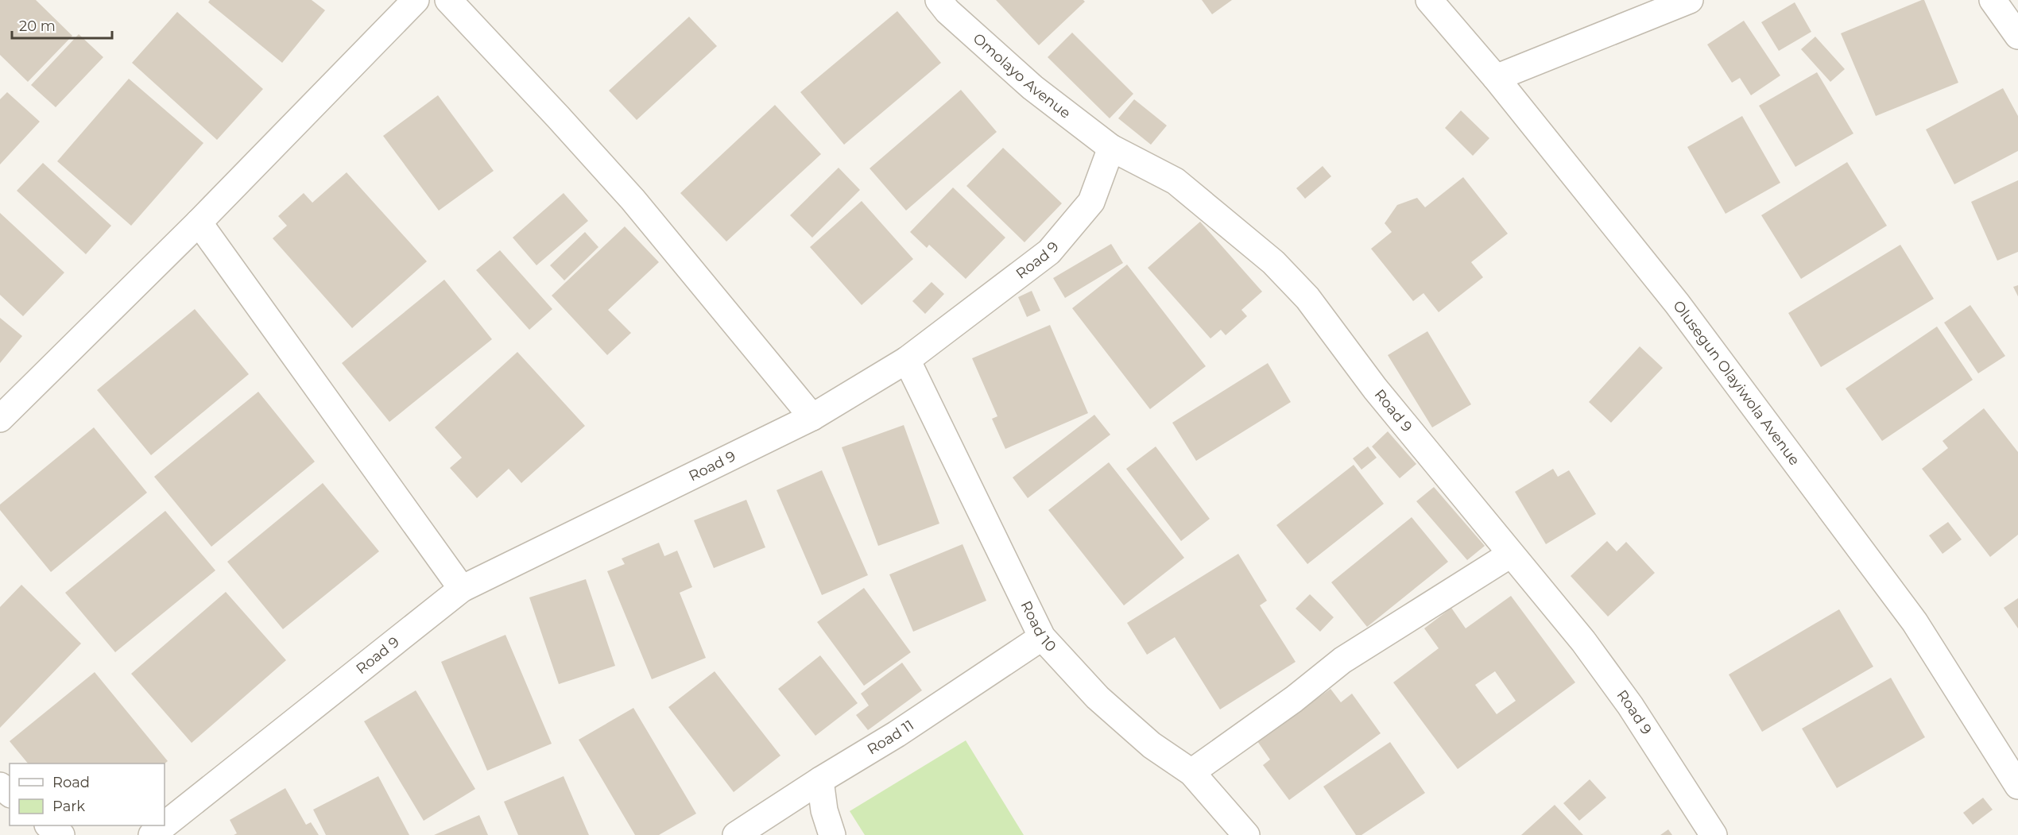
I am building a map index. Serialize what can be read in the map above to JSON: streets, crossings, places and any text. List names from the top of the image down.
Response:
{
  "streets": {
    "street": [
      "Omolayo Avenue",
      "Road 9",
      "Olusegun Olayiwola Avenue",
      "Road 10",
      "Road 11"
    ]
  },
  "crossings": [
    ["Omolayo Avenue", "Road 9"],
    ["Road 9", "Road 10"],
    ["Road 10", "Road 11"]
  ],
  "legend": ["Road", "Park"],
  "scale_bar": "20 m"
}
